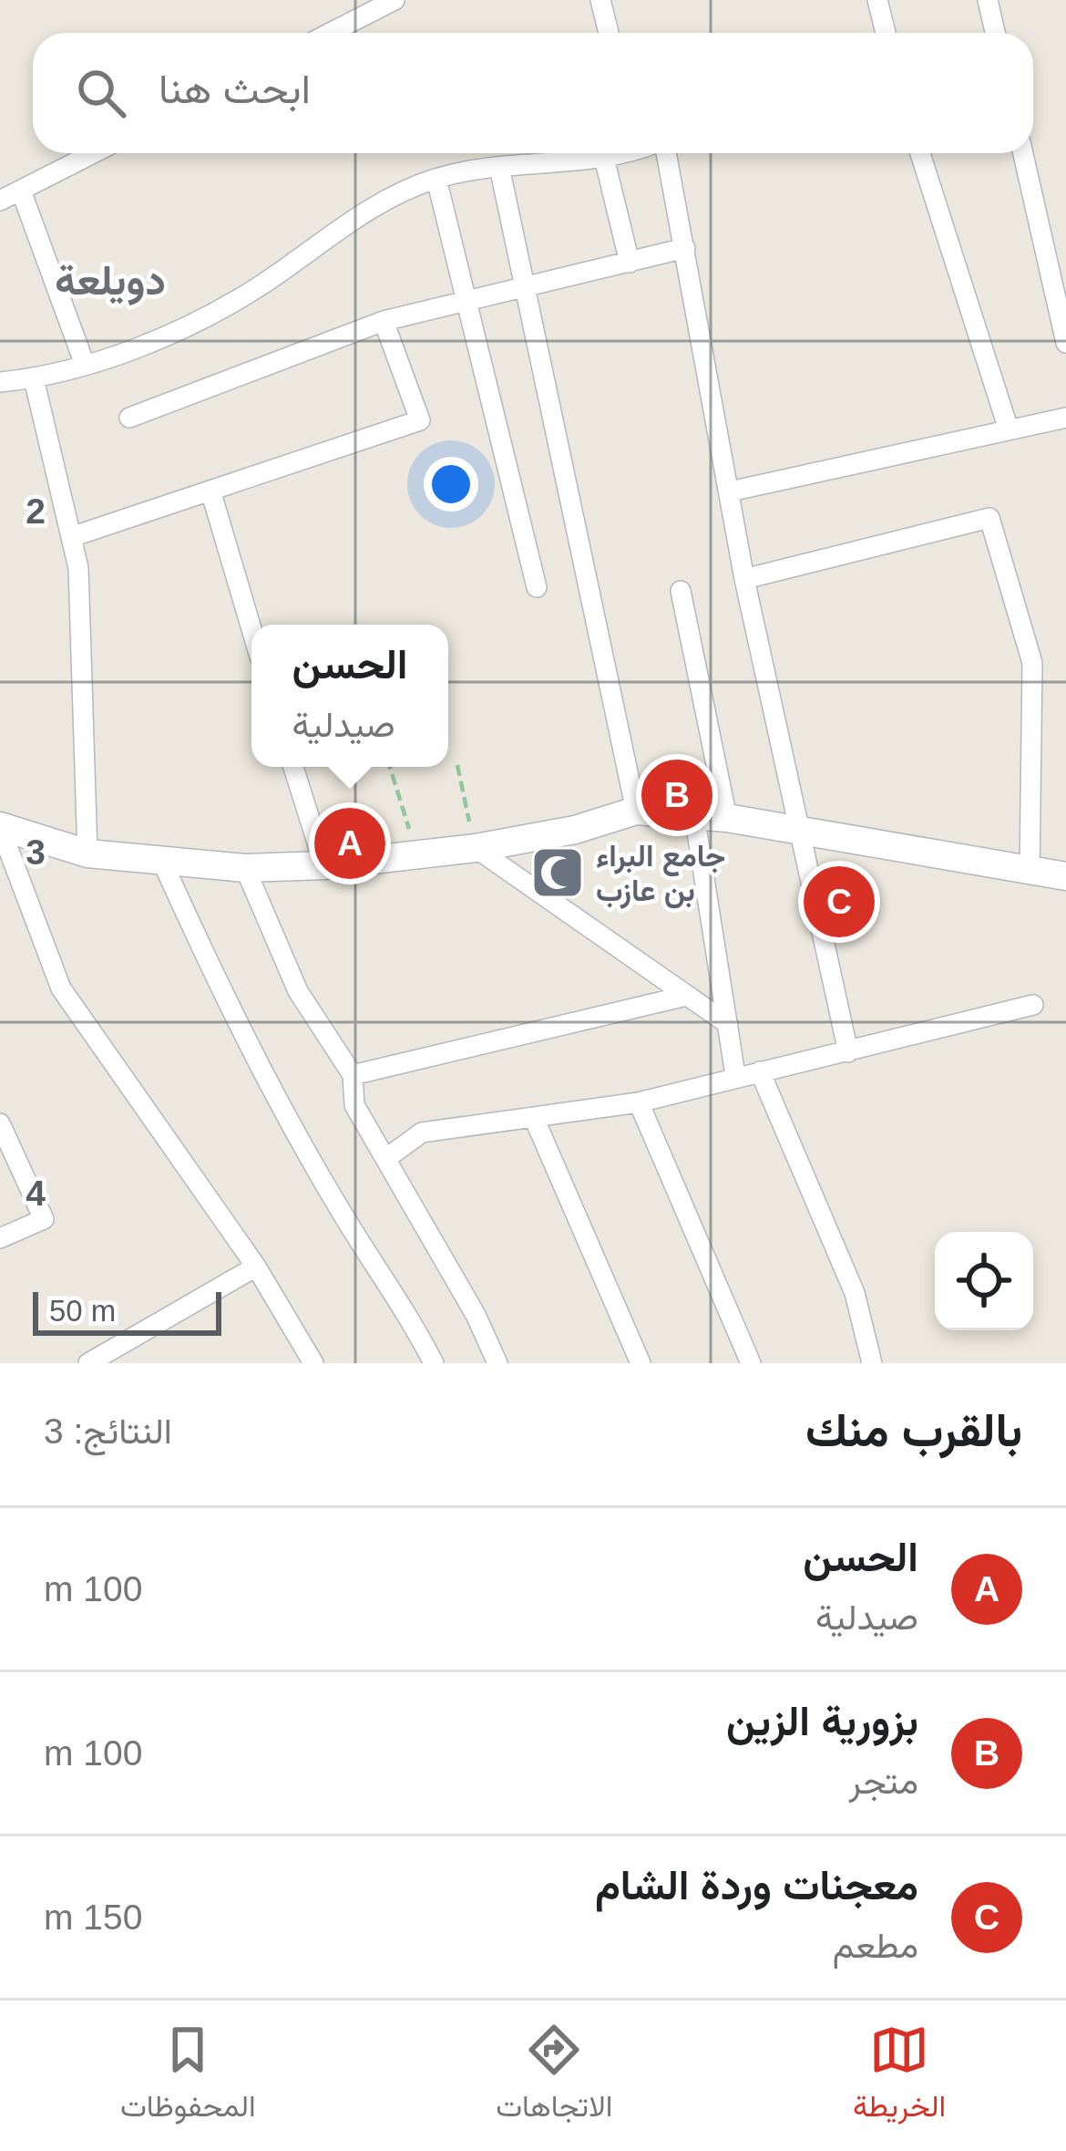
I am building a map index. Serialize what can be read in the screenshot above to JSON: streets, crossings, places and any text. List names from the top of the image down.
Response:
{
  "districts": ["دويلعة"],
  "places": {
    "mosque": ["جامع البراء بن عازب"]
  },
  "scale_bar": "50 m",
  "page": {
    "search": "ابحث هنا",
    "popup": ["الحسن", "صيدلية"],
    "pins": ["B", "A", "C"],
    "scale": "50 m",
    "heading": ["بالقرب منك", "النتائج: 3"],
    "list": [
      {
        "mark": "A",
        "name": "الحسن",
        "note": "صيدلية",
        "value": "100 m"
      },
      {
        "mark": "B",
        "name": "بزورية الزين",
        "note": "متجر",
        "value": "100 m"
      },
      {
        "mark": "C",
        "name": "معجنات وردة الشام",
        "note": "مطعم",
        "value": "150 m"
      }
    ],
    "nav": ["الخريطة", "الاتجاهات", "المحفوظات"]
  },
  "grid": {
    "rows": ["2", "3", "4"]
  }
}
